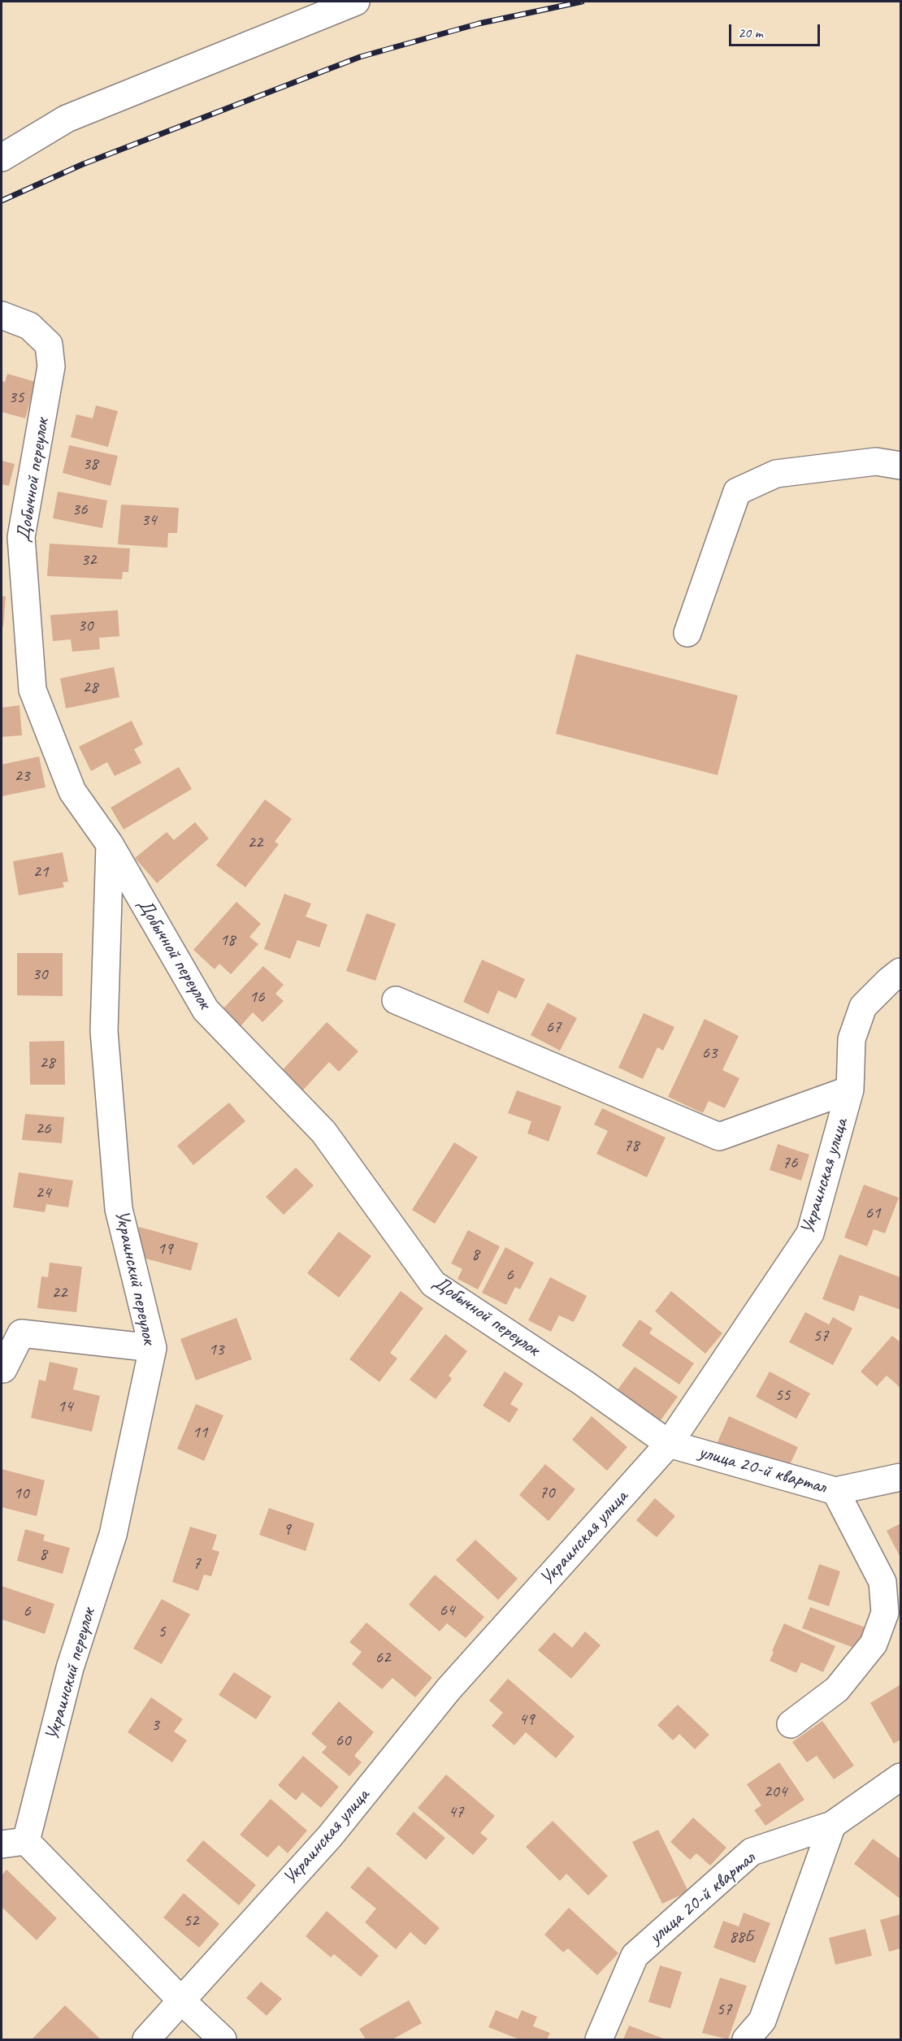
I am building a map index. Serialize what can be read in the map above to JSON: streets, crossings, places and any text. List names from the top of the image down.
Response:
{
  "streets": {
    "street": [
      "Добычной переулок",
      "Украинская улица",
      "Украинский переулок",
      "улица 20-й квартал"
    ]
  },
  "crossings": [
    ["Добычной переулок", "Украинская улица"],
    ["Добычной переулок", "Украинский переулок"],
    ["Добычной переулок", "улица 20-й квартал"],
    ["Украинская улица", "улица 20-й квартал"]
  ],
  "house_numbers": [
    "35",
    "38",
    "36",
    "34",
    "32",
    "30",
    "28",
    "23",
    "22",
    "21",
    "18",
    "30",
    "16",
    "67",
    "63",
    "28",
    "26",
    "78",
    "76",
    "24",
    "61",
    "19",
    "8",
    "6",
    "22",
    "57",
    "13",
    "55",
    "14",
    "11",
    "70",
    "10",
    "9",
    "8",
    "7",
    "64",
    "6",
    "5",
    "62",
    "49",
    "3",
    "60",
    "204",
    "47",
    "52",
    "88Б",
    "57"
  ],
  "scale_bar": "20 m"
}
